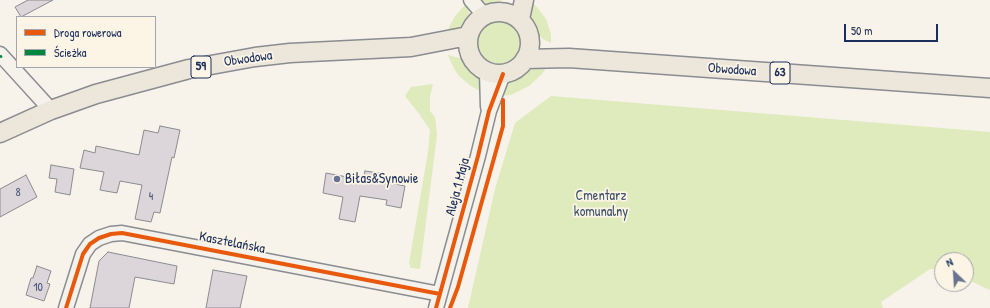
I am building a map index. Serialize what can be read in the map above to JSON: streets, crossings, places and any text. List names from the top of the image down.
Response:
{
  "streets": {
    "main road": ["Obwodowa", "59", "63"],
    "street": ["Aleja 1 Maja", "Kasztelańska"]
  },
  "crossings": [
    ["Obwodowa", "Aleja 1 Maja"],
    ["Aleja 1 Maja", "Kasztelańska"]
  ],
  "parks": ["Cmentarz komunalny"],
  "places": ["Biłas&Synowie"],
  "house_numbers": ["8", "4", "10"],
  "legend": ["Droga rowerowa", "Ścieżka"],
  "scale_bar": "50 m",
  "north": "top left"
}
